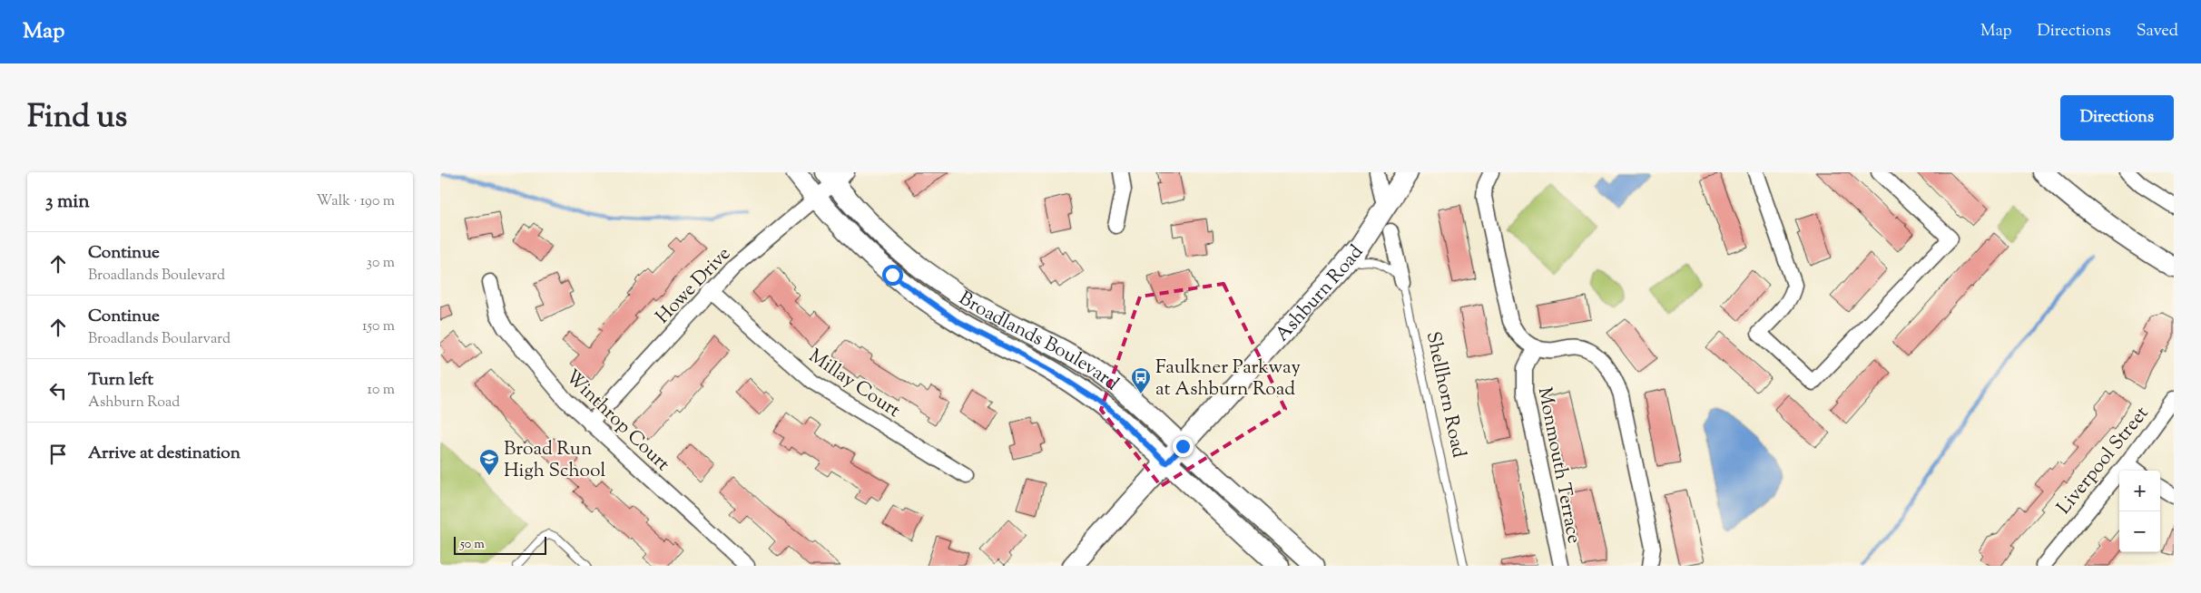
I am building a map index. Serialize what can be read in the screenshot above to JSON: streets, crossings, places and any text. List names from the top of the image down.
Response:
{
  "streets": {
    "main road": ["Ashburn Road", "Broadlands Boulevard"],
    "street": [
      "Howe Drive",
      "Millay Court",
      "Shellhorn Road",
      "Winthrop Court",
      "Liverpool Street",
      "Monmouth Terrace"
    ]
  },
  "crossings": [
    ["Howe Drive", "Broadlands Boulevard"],
    ["Howe Drive", "Millay Court"],
    ["Howe Drive", "Winthrop Court"],
    ["Ashburn Road", "Broadlands Boulevard"]
  ],
  "places": {
    "bus stop": ["Faulkner Parkway at Ashburn Road"],
    "school or university": ["Broad Run High School"]
  },
  "scale_bar": "50 m",
  "page": {
    "header": "Map",
    "nav": ["Map", "Directions", "Saved"],
    "title": "Find us",
    "buttons": "Directions",
    "heading": ["3 min", "Walk · 190 m"],
    "list": [
      ["Continue", "Broadlands Boulevard", "30 m"],
      ["Continue", "Broadlands Boularvard", "150 m"],
      ["Turn left", "Ashburn Road", "10 m"],
      "Arrive at destination"
    ],
    "map_buttons": ["+", "−"],
    "scale": "50 m"
  }
}
